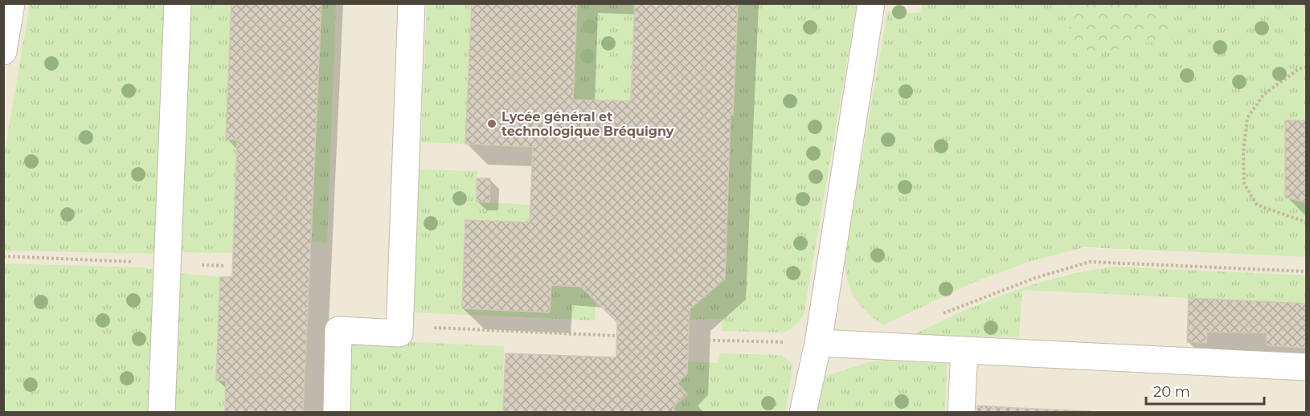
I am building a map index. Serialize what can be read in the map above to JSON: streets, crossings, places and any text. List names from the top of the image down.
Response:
{
  "places": ["Lycée général et technologique Bréquigny"],
  "scale_bar": "20 m"
}
